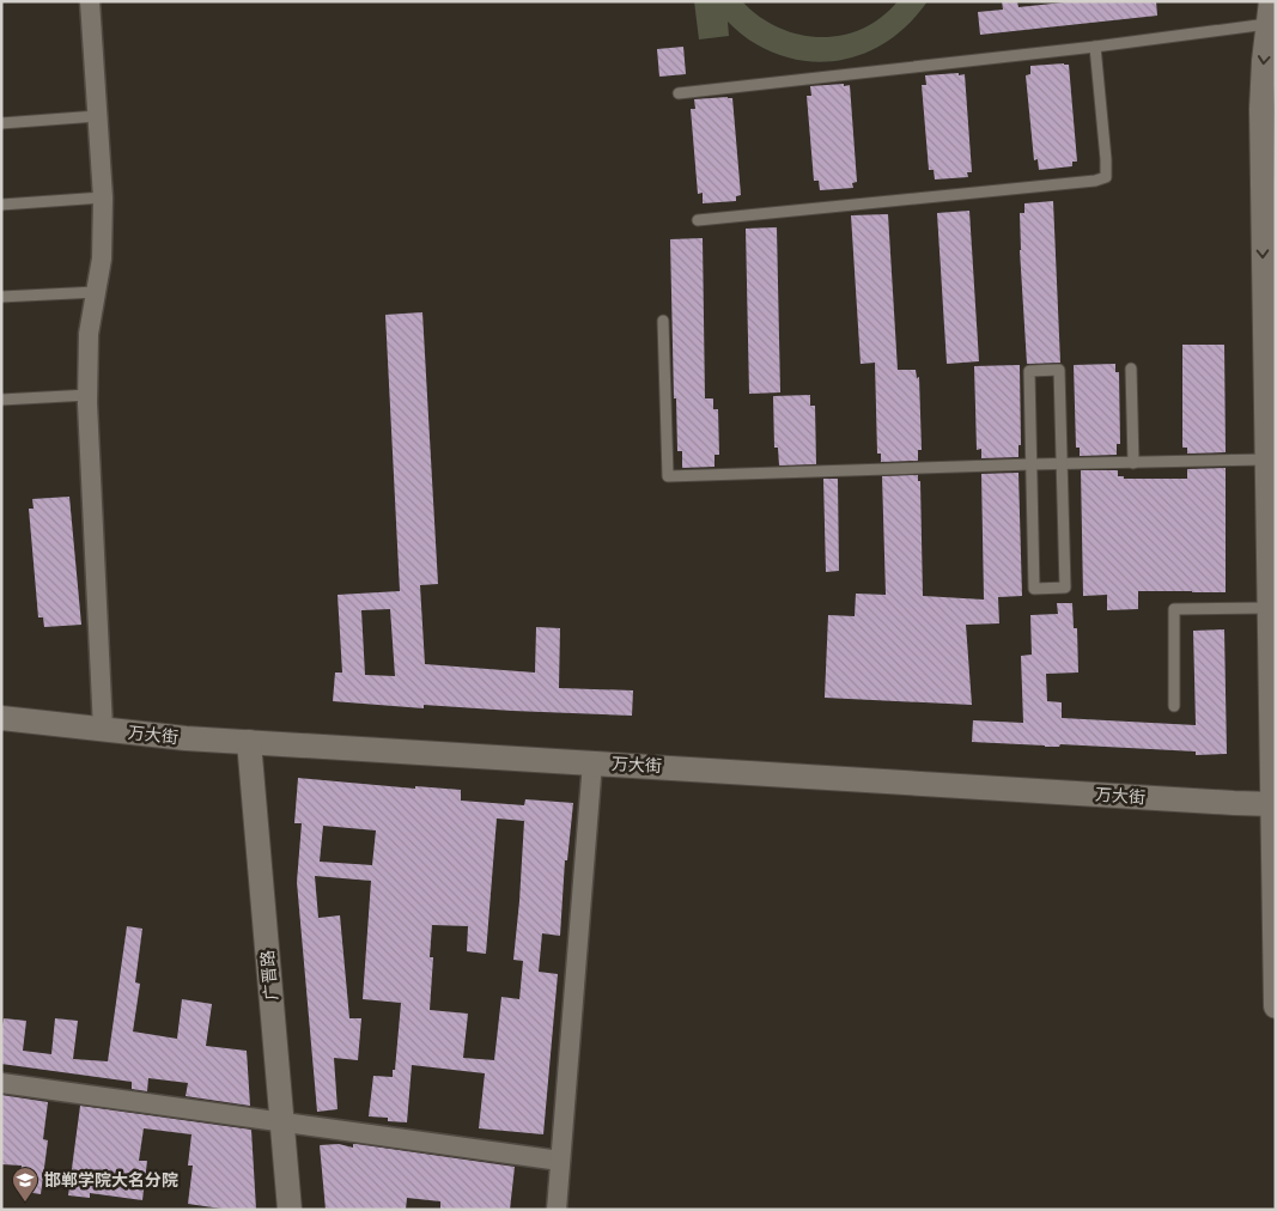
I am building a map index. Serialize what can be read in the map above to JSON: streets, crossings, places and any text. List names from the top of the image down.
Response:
{
  "streets": {
    "street": ["万大街", "广晋路"]
  },
  "crossings": [
    ["万大街", "广晋路"]
  ],
  "places": {
    "school or university": ["邯郸学院大名分院"]
  }
}
